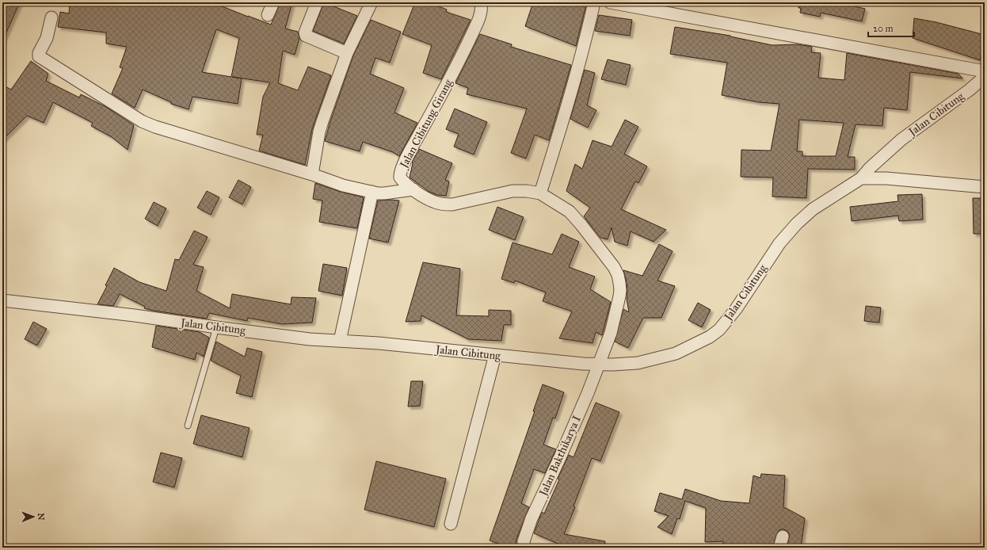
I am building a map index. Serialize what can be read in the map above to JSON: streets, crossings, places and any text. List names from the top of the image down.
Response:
{
  "streets": {
    "street": ["Jalan Cibitung", "Jalan Cibitung Girang", "Jalan Bakthikarya I"]
  },
  "crossings": [
    ["Jalan Cibitung", "Jalan Cibitung Girang"],
    ["Jalan Cibitung", "Jalan Bakthikarya I"],
    ["Jalan Cibitung Girang", "Jalan Bakthikarya I"]
  ],
  "scale_bar": "20 m",
  "north": "right"
}
